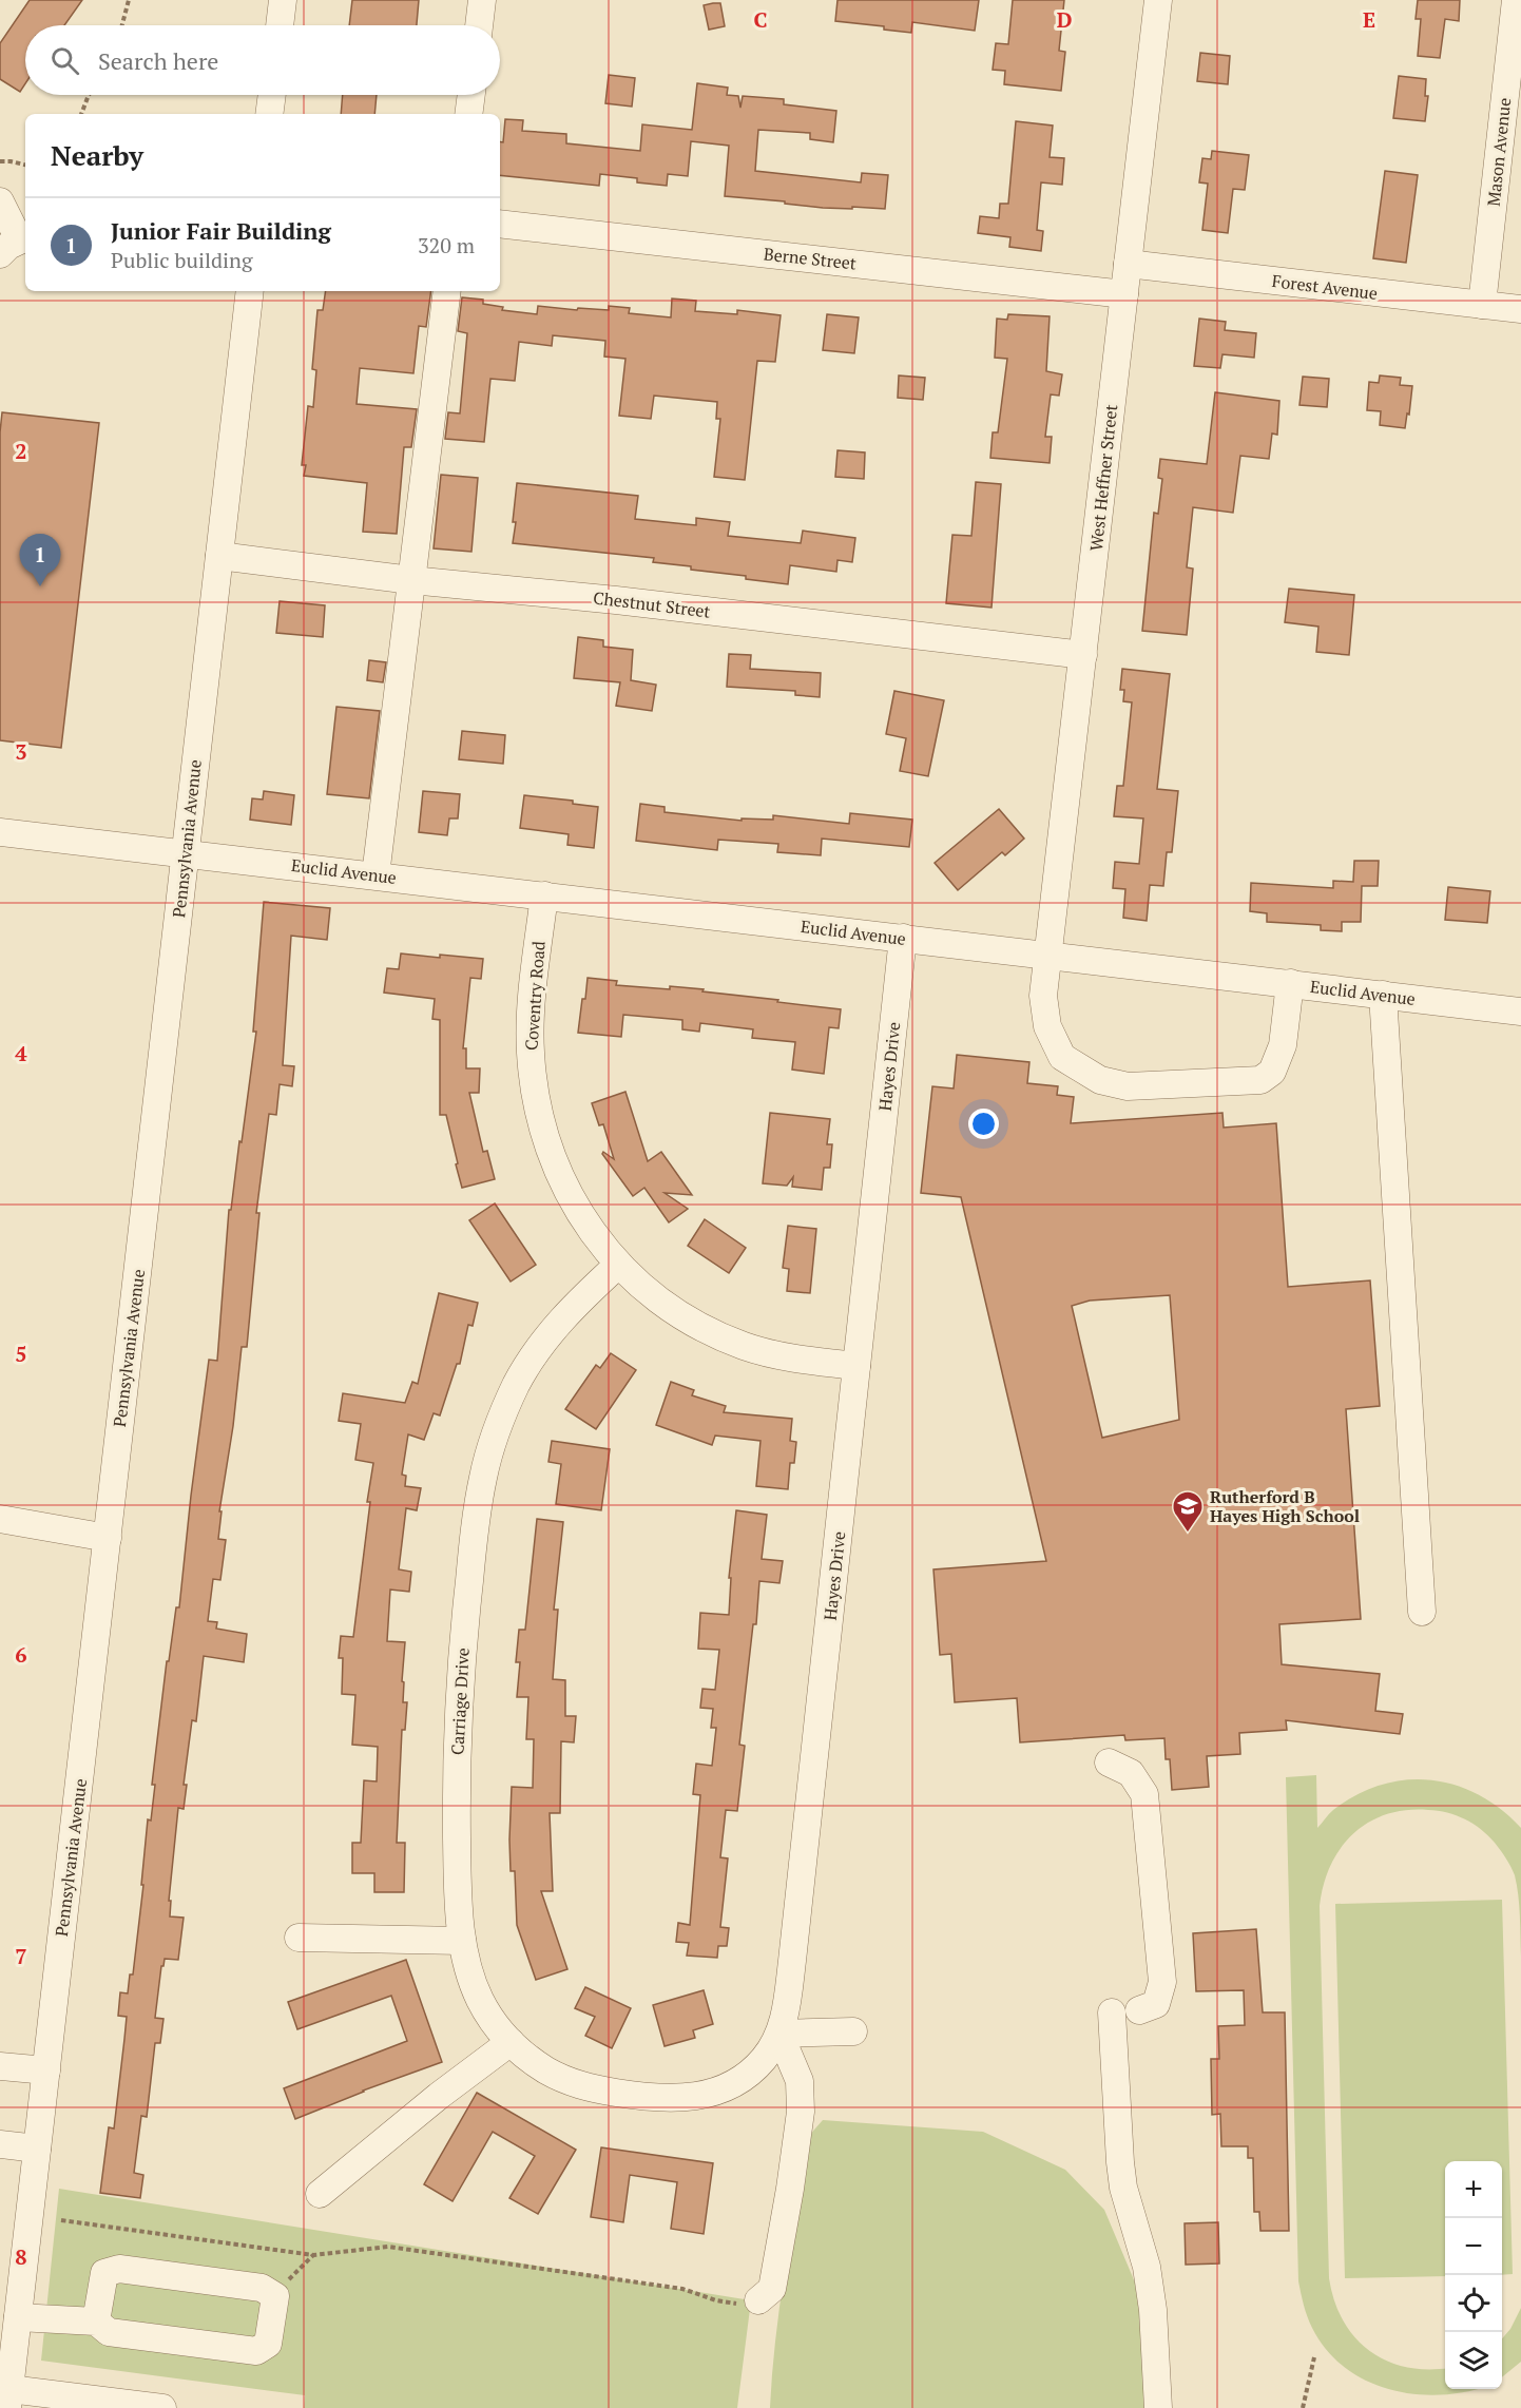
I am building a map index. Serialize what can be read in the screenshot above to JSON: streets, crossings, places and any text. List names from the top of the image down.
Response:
{
  "streets": {
    "street": [
      "Mason Avenue",
      "Berne Street",
      "Forest Avenue",
      "West Heffner Street",
      "Chestnut Street",
      "Pennsylvania Avenue",
      "Euclid Avenue",
      "Coventry Road",
      "Hayes Drive",
      "Carriage Drive"
    ]
  },
  "crossings": [
    ["Mason Avenue", "Forest Avenue"],
    ["Berne Street", "West Heffner Street"],
    ["Forest Avenue", "West Heffner Street"],
    ["West Heffner Street", "Chestnut Street"],
    ["West Heffner Street", "Euclid Avenue"],
    ["Chestnut Street", "Pennsylvania Avenue"],
    ["Pennsylvania Avenue", "Euclid Avenue"],
    ["Euclid Avenue", "Coventry Road"],
    ["Euclid Avenue", "Hayes Drive"],
    ["Coventry Road", "Hayes Drive"],
    ["Coventry Road", "Carriage Drive"],
    ["Hayes Drive", "Carriage Drive"]
  ],
  "places": {
    "school or university": ["Rutherford B Hayes High School"]
  },
  "page": {
    "search": "Search here",
    "heading": "Nearby",
    "list": [
      {
        "mark": "1",
        "name": "Junior Fair Building",
        "note": "Public building",
        "value": "320 m"
      }
    ],
    "pins": "1",
    "map_buttons": ["+", "−"]
  },
  "grid": {
    "columns": ["C", "D", "E"],
    "rows": [
      "2",
      "3",
      "4",
      "5",
      "6",
      "7",
      "8"
    ]
  }
}
